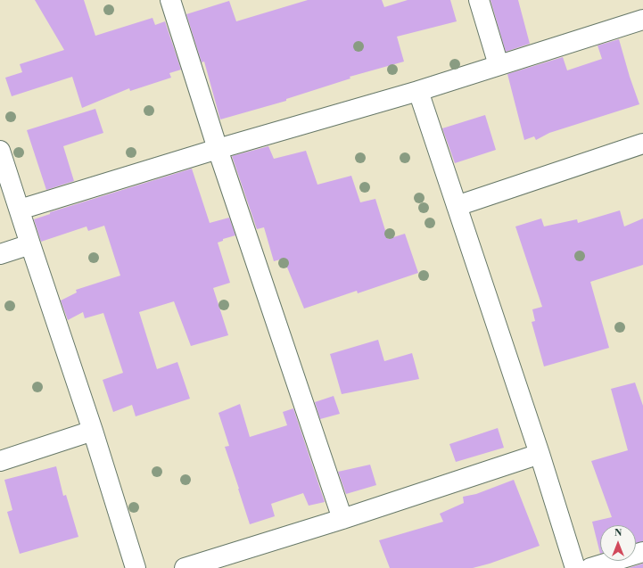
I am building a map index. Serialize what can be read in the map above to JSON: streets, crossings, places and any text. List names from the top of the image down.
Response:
{
  "north": "top"
}
